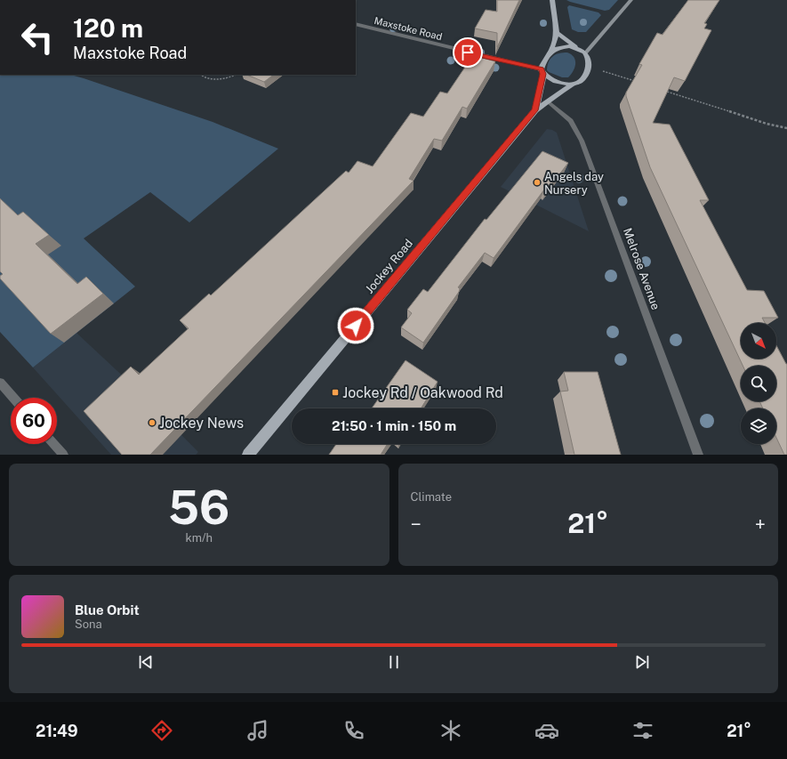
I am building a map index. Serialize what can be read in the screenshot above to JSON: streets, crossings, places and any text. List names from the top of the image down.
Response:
{
  "streets": {
    "main road": ["Jockey Road"],
    "street": ["Maxstoke Road", "Melrose Avenue"]
  },
  "crossings": [
    ["Maxstoke Road", "Jockey Road"],
    ["Jockey Road", "Melrose Avenue"]
  ],
  "places": {
    "other": ["Angels day Nursery", "Jockey News"],
    "transit": ["Jockey Rd / Oakwood Rd"]
  },
  "north": "bottom right",
  "page": {
    "turn": ["120 m", "Maxstoke Road"],
    "limit": "60",
    "trip": "21:50 · 1 min · 150 m",
    "tile": [
      ["56", "km/h"],
      "Climate"
    ],
    "heat": ["−", "21°", "+"],
    "song": ["Blue Orbit", "Sona"],
    "tabs": ["21:49", "21°"]
  }
}
